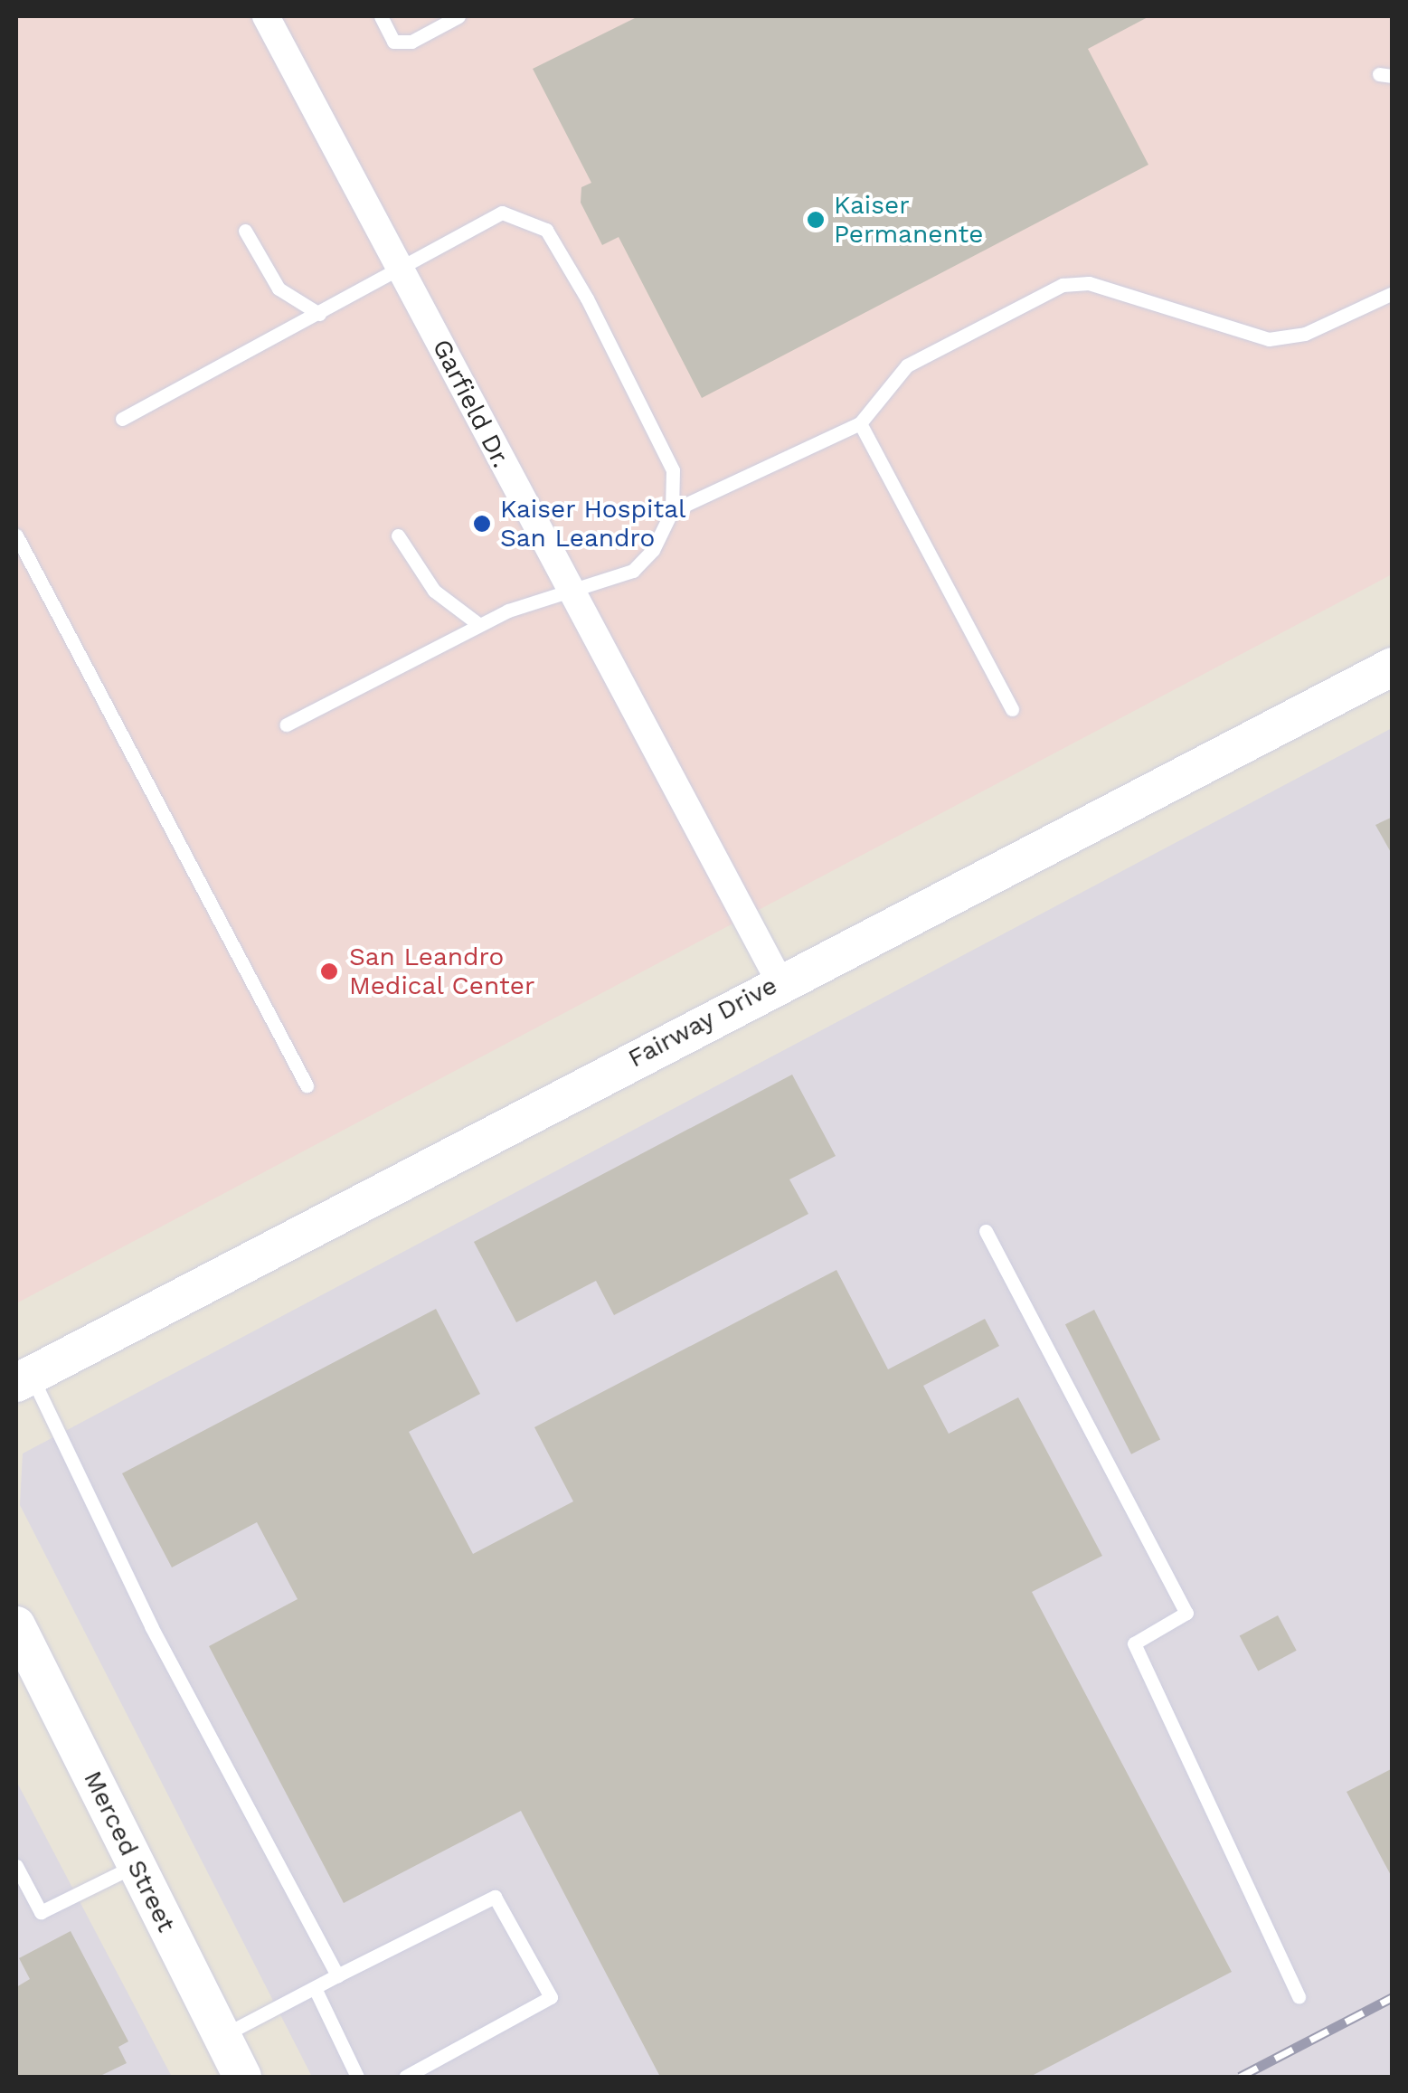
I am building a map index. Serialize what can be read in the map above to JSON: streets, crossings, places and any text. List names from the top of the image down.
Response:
{
  "streets": {
    "street": ["Garfield Dr.", "Fairway Drive", "Merced Street"]
  },
  "crossings": [
    ["Garfield Dr.", "Fairway Drive"]
  ],
  "places": ["Kaiser Permanente", "Kaiser Hospital San Leandro", "San Leandro Medical Center"]
}
